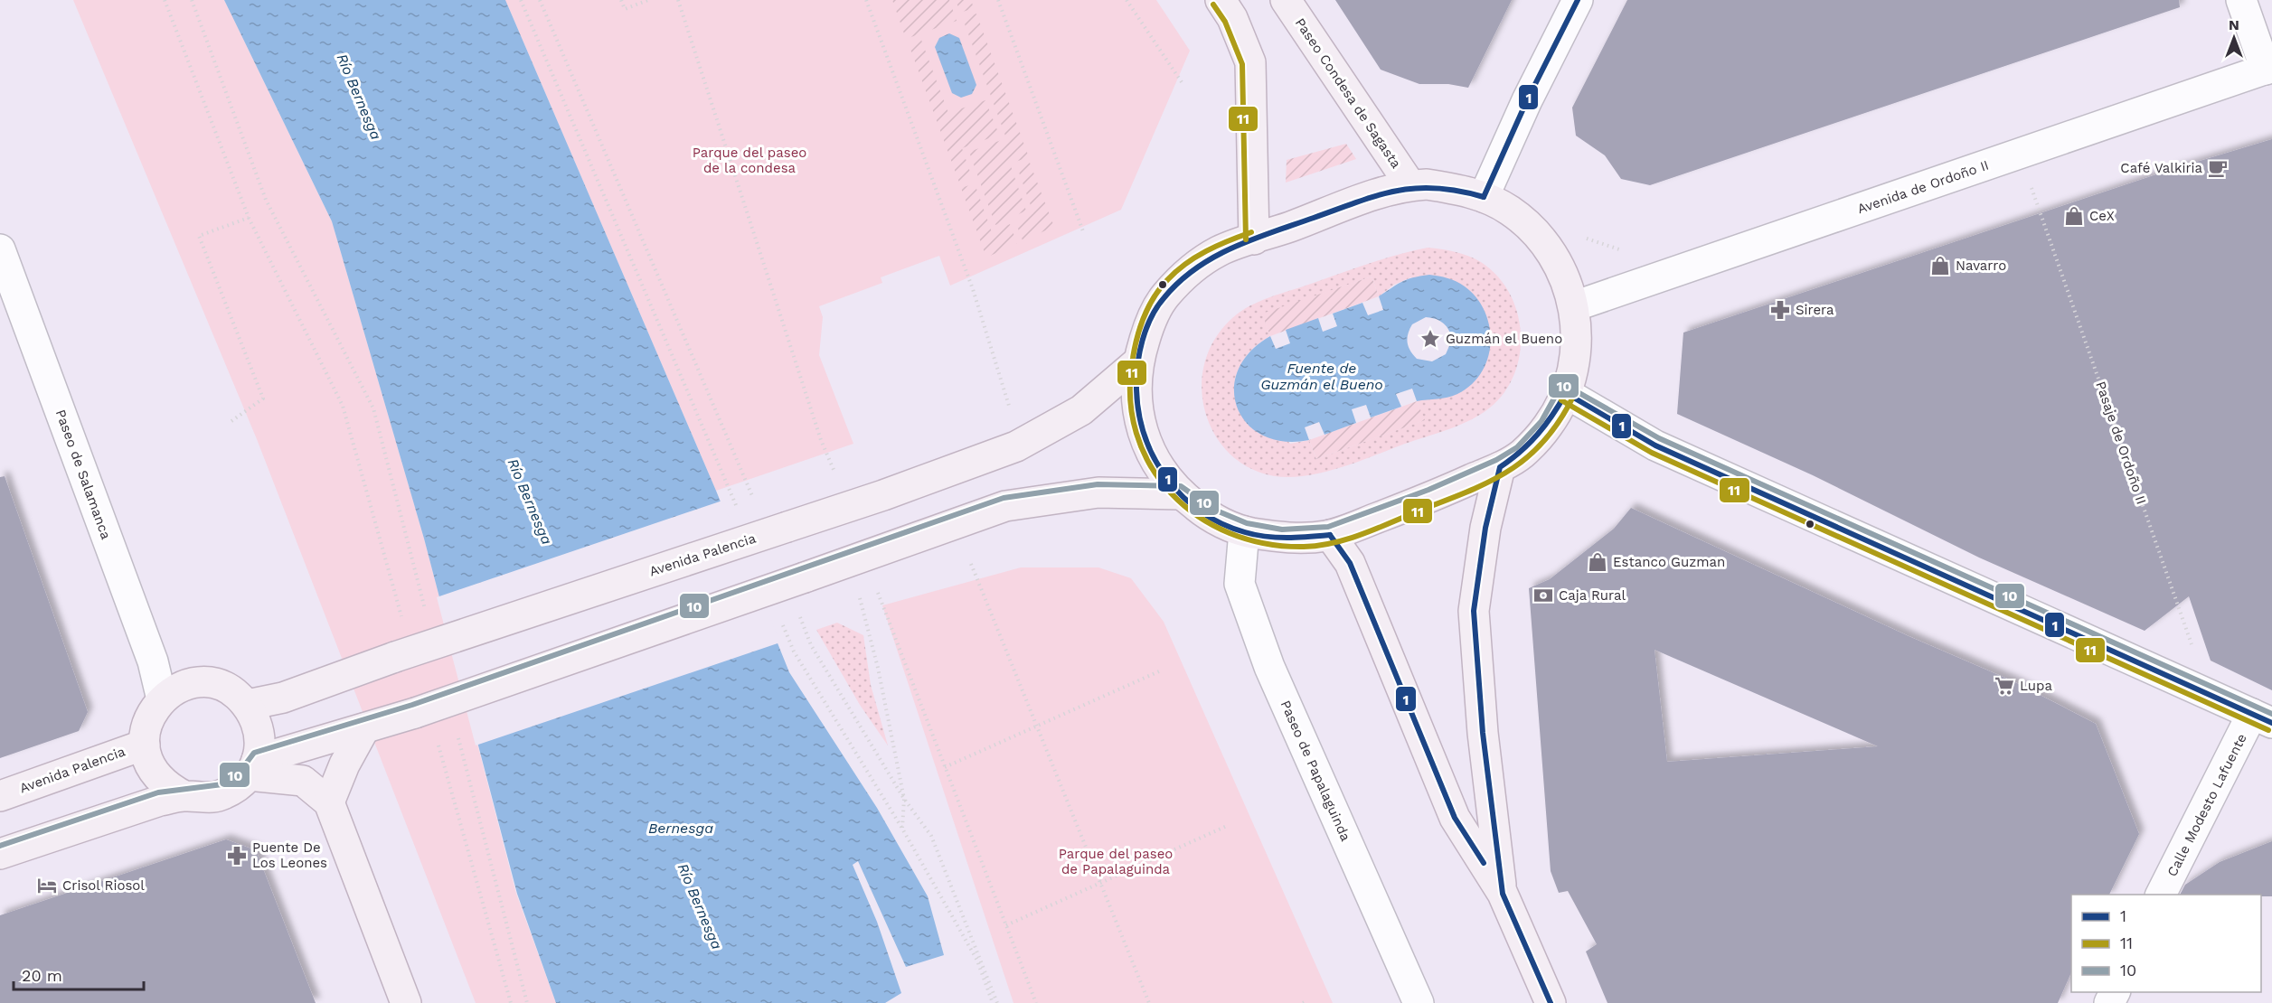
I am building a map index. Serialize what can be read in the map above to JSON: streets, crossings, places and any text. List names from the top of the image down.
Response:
{
  "streets": {
    "main road": ["Paseo Condesa de Sagasta", "Avenida Palencia"],
    "street": [
      "Avenida de Ordoño II",
      "Paseo de Salamanca",
      "Paseo de Papalaguinda",
      "Calle Modesto Lafuente"
    ],
    "path": ["Pasaje de Ordoño II"]
  },
  "crossings": [
    ["Avenida de Ordoño II", "Pasaje de Ordoño II"],
    ["Paseo de Salamanca", "Avenida Palencia"]
  ],
  "water": ["Río Bernesga", "Fuente de Guzmán el Bueno", "Bernesga"],
  "parks": ["Parque del paseo de la condesa", "Parque del paseo de Papalaguinda"],
  "places": {
    "cafe": ["Café Valkiria"],
    "shop": ["CeX", "Navarro", "Estanco Guzman"],
    "pharmacy": ["Sirera", "Puente De Los Leones"],
    "place": ["Guzmán el Bueno"],
    "bank": ["Caja Rural"],
    "supermarket": ["Lupa"],
    "hotel": ["Crisol Riosol"]
  },
  "lines": ["transit line 1", "transit line 11", "transit line 10"],
  "legend": ["1", "11", "10"],
  "scale_bar": "20 m",
  "north": "top"
}
